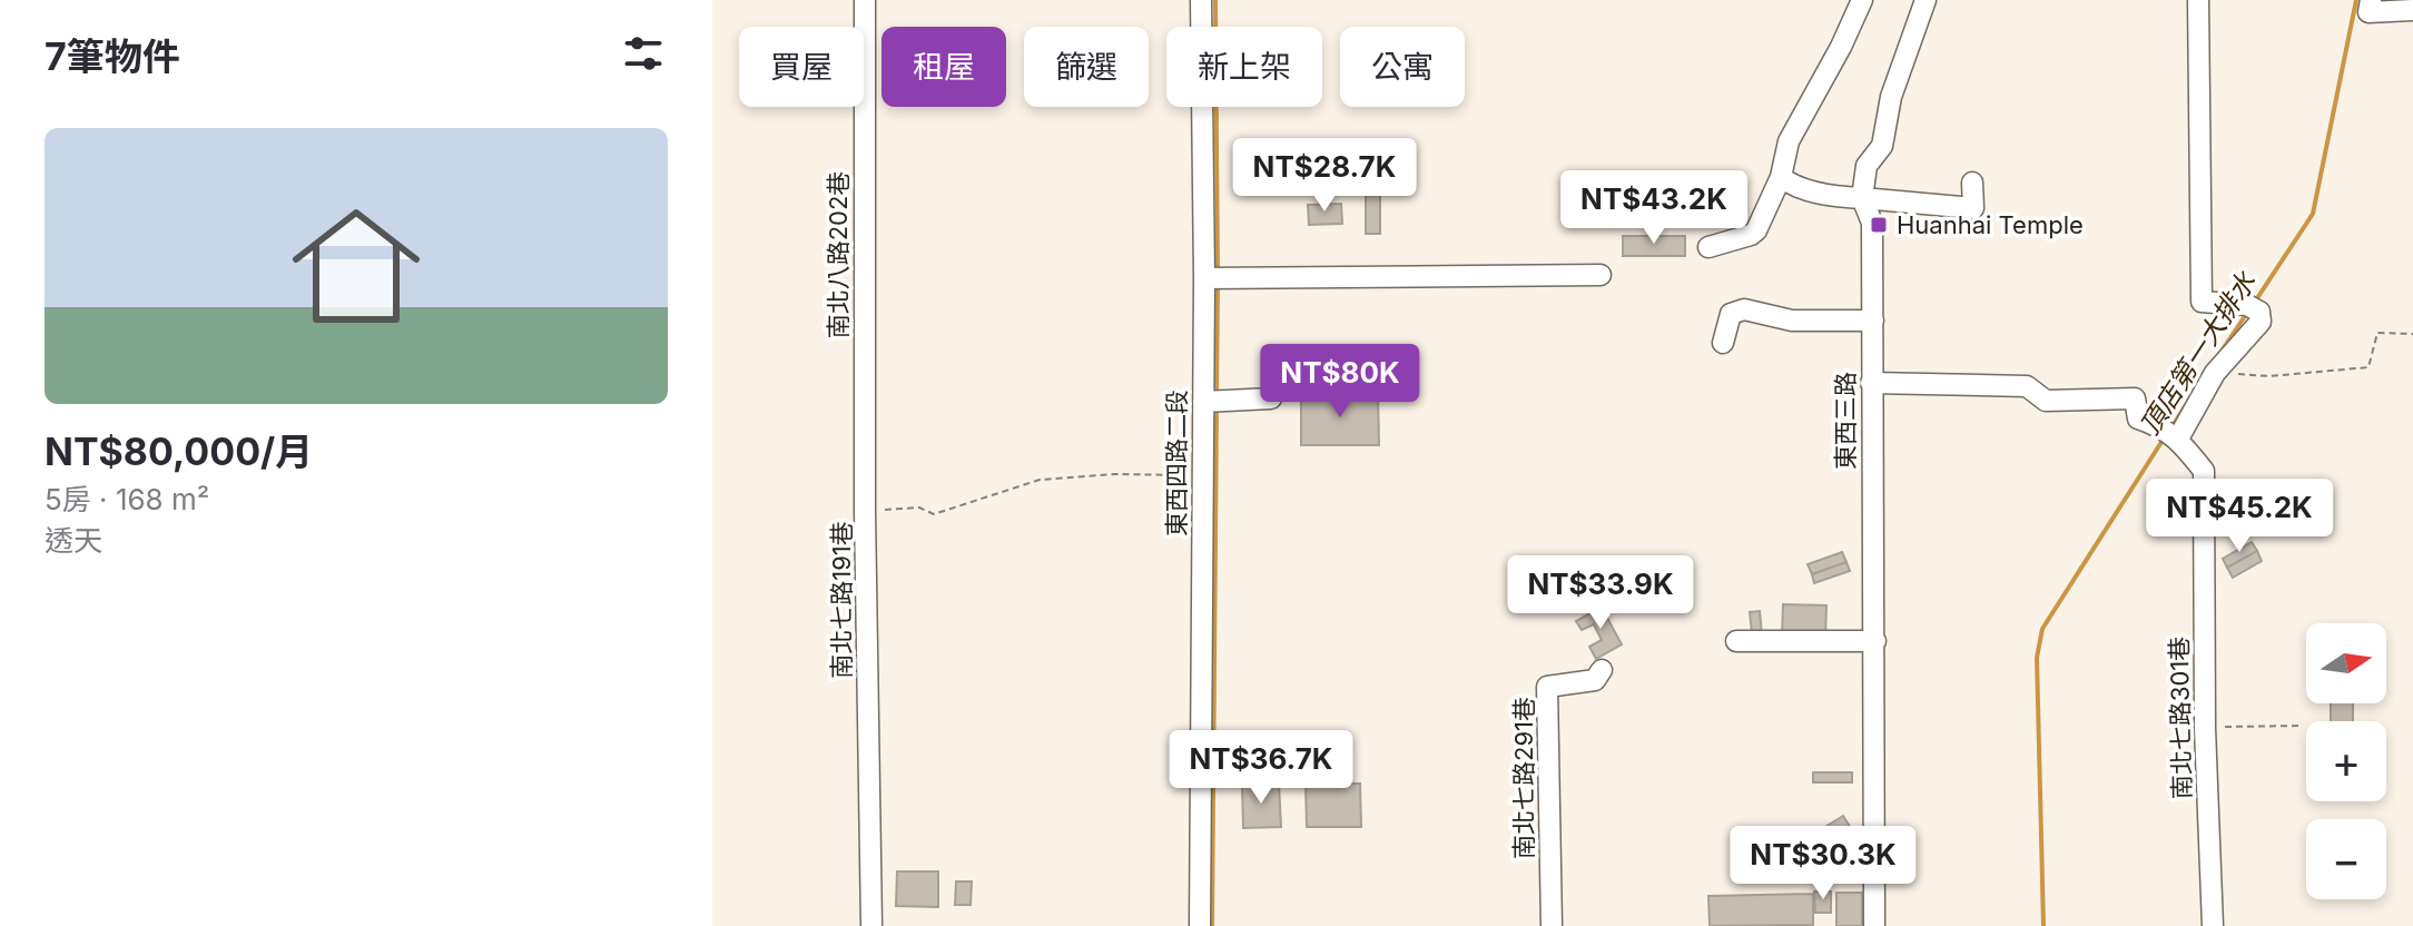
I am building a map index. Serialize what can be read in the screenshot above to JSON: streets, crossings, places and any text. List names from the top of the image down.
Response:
{
  "streets": {
    "street": [
      "南北八路202巷",
      "東西三路",
      "東西四路二段",
      "南北七路191巷",
      "南北七路301巷",
      "南北七路291巷"
    ]
  },
  "crossings": [
    ["南北八路202巷", "南北七路191巷"],
    ["東西四路二段", "南北七路191巷"]
  ],
  "water": ["頂店第一大排水"],
  "places": {
    "transit": ["Huanhai Temple"]
  },
  "north": "right",
  "page": {
    "heading": "7筆物件",
    "chip": [
      "買屋",
      "租屋",
      "篩選",
      "新上架",
      "公寓"
    ],
    "list": [
      {
        "name": "NT$80,000/月",
        "note": "5房 · 168 m² · 透天"
      }
    ],
    "price": [
      "NT$28.7K",
      "NT$43.2K",
      "NT$80K",
      "NT$45.2K",
      "NT$33.9K",
      "NT$36.7K",
      "NT$30.3K"
    ],
    "map_buttons": ["+", "−"]
  }
}
